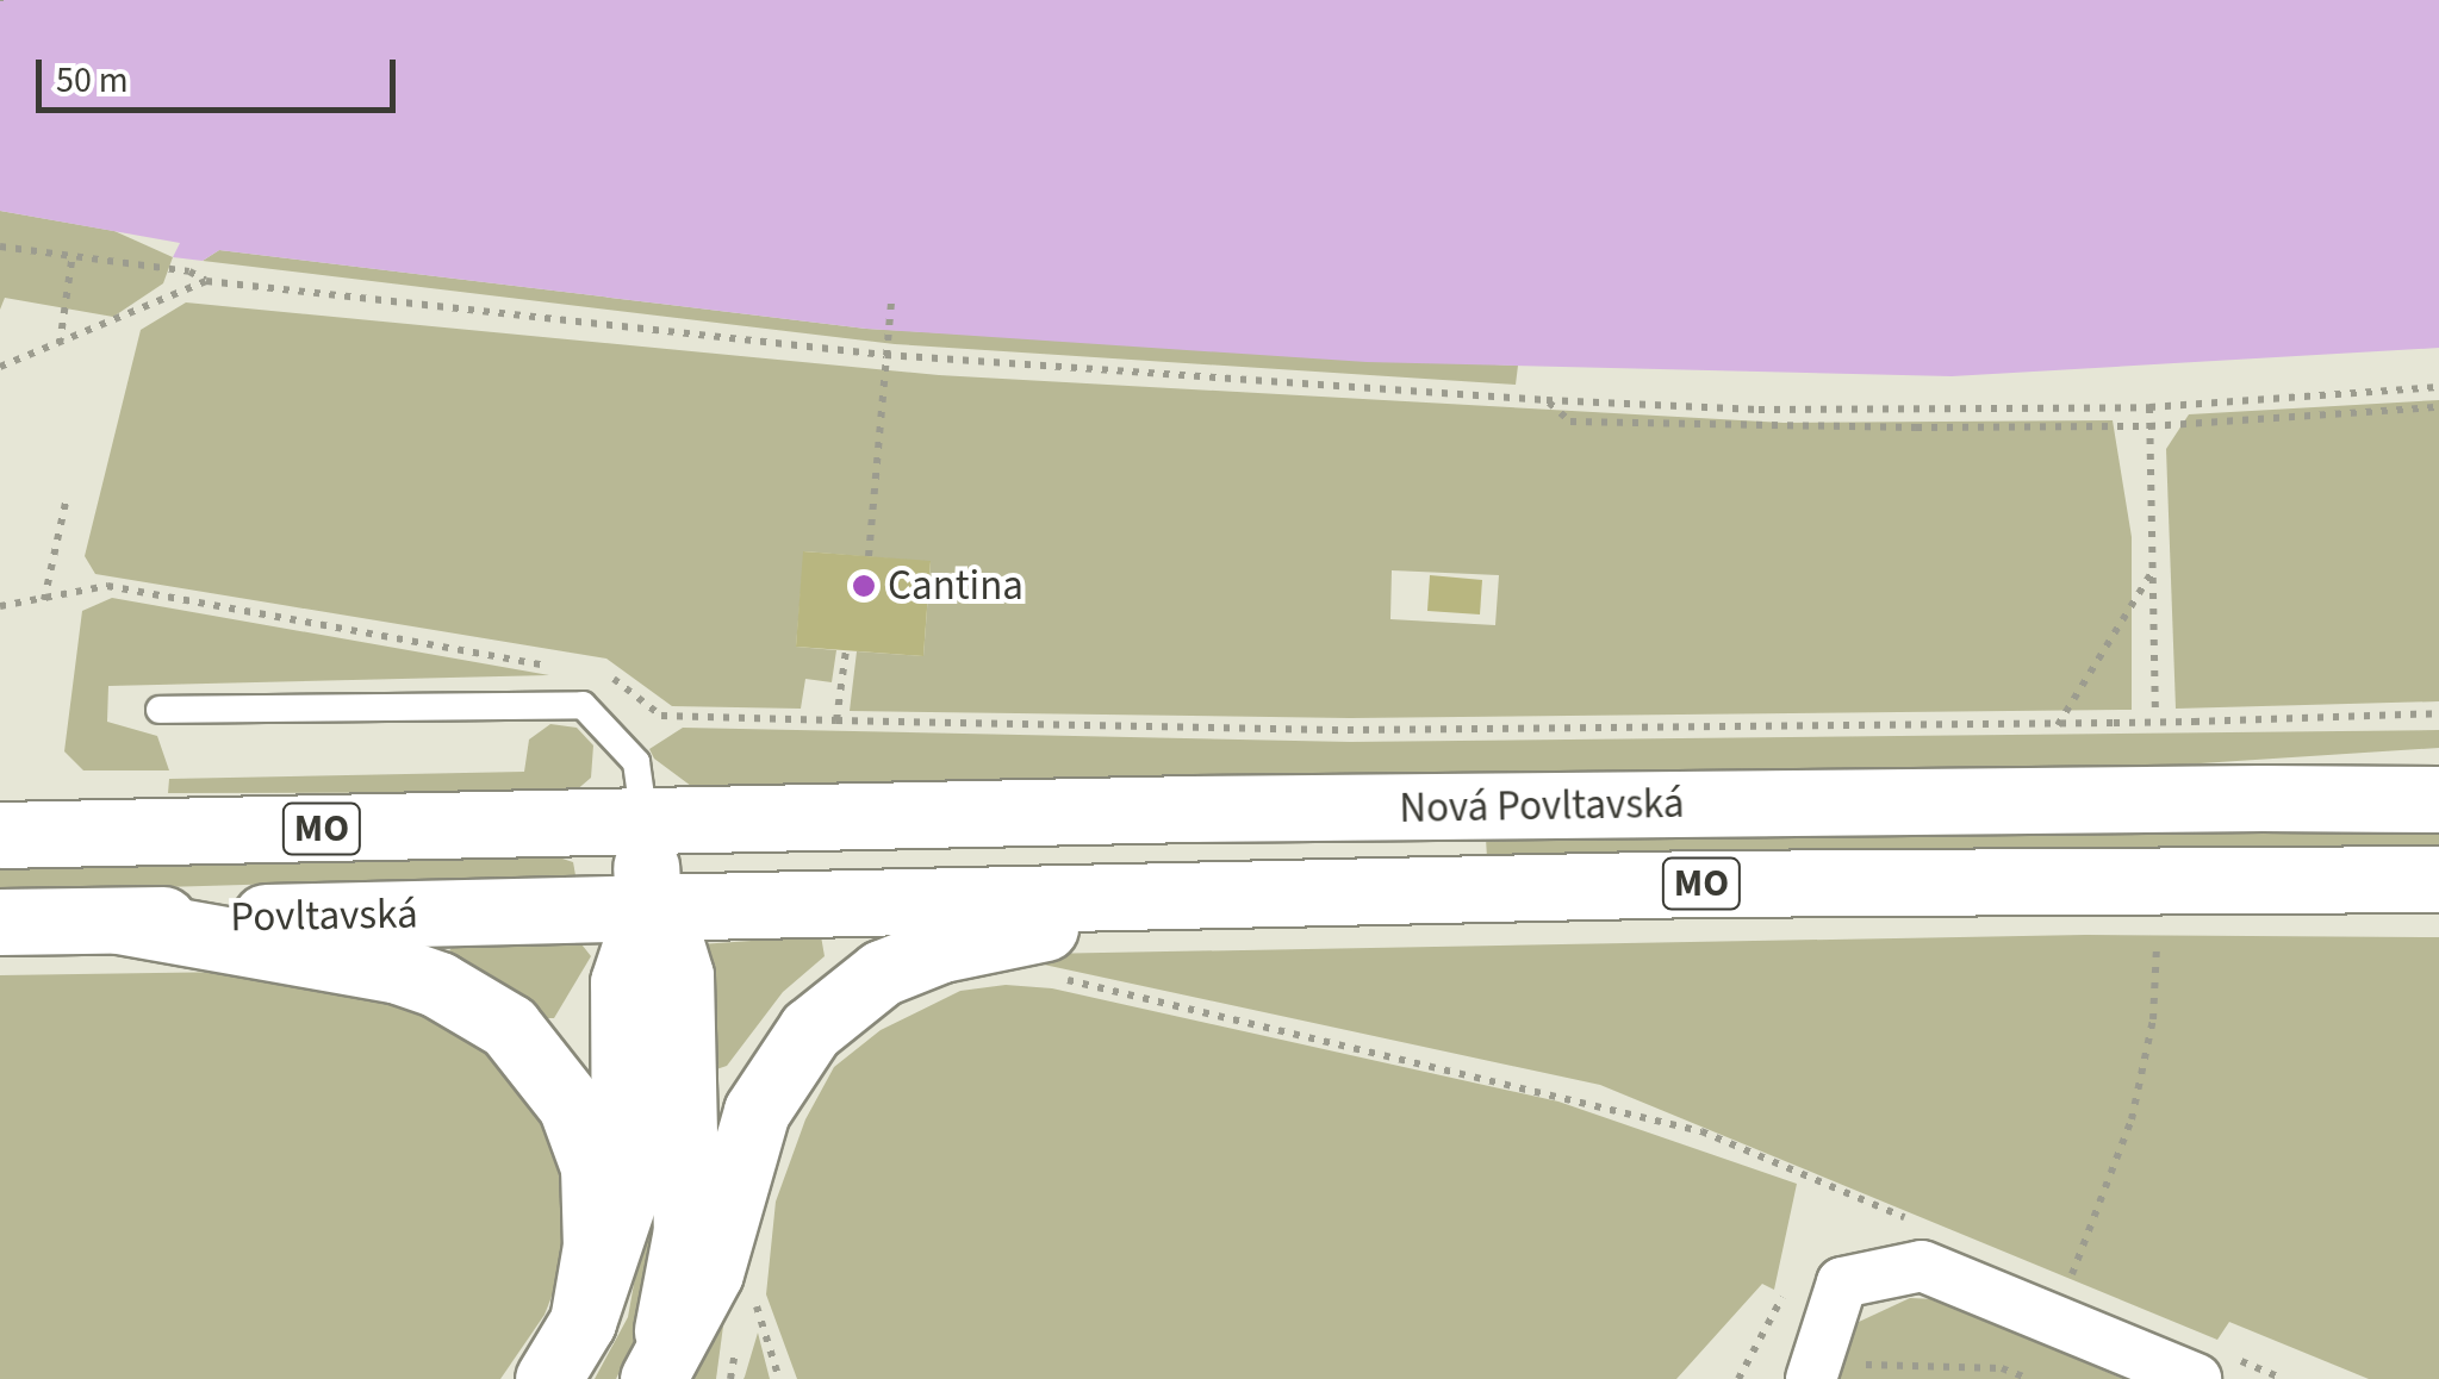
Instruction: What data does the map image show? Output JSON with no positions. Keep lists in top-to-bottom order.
{
  "streets": {
    "main road": ["Nová Povltavská", "MO", "Povltavská"]
  },
  "crossings": [
    ["Nová Povltavská", "Povltavská"]
  ],
  "places": ["Cantina"],
  "scale_bar": "50 m"
}
